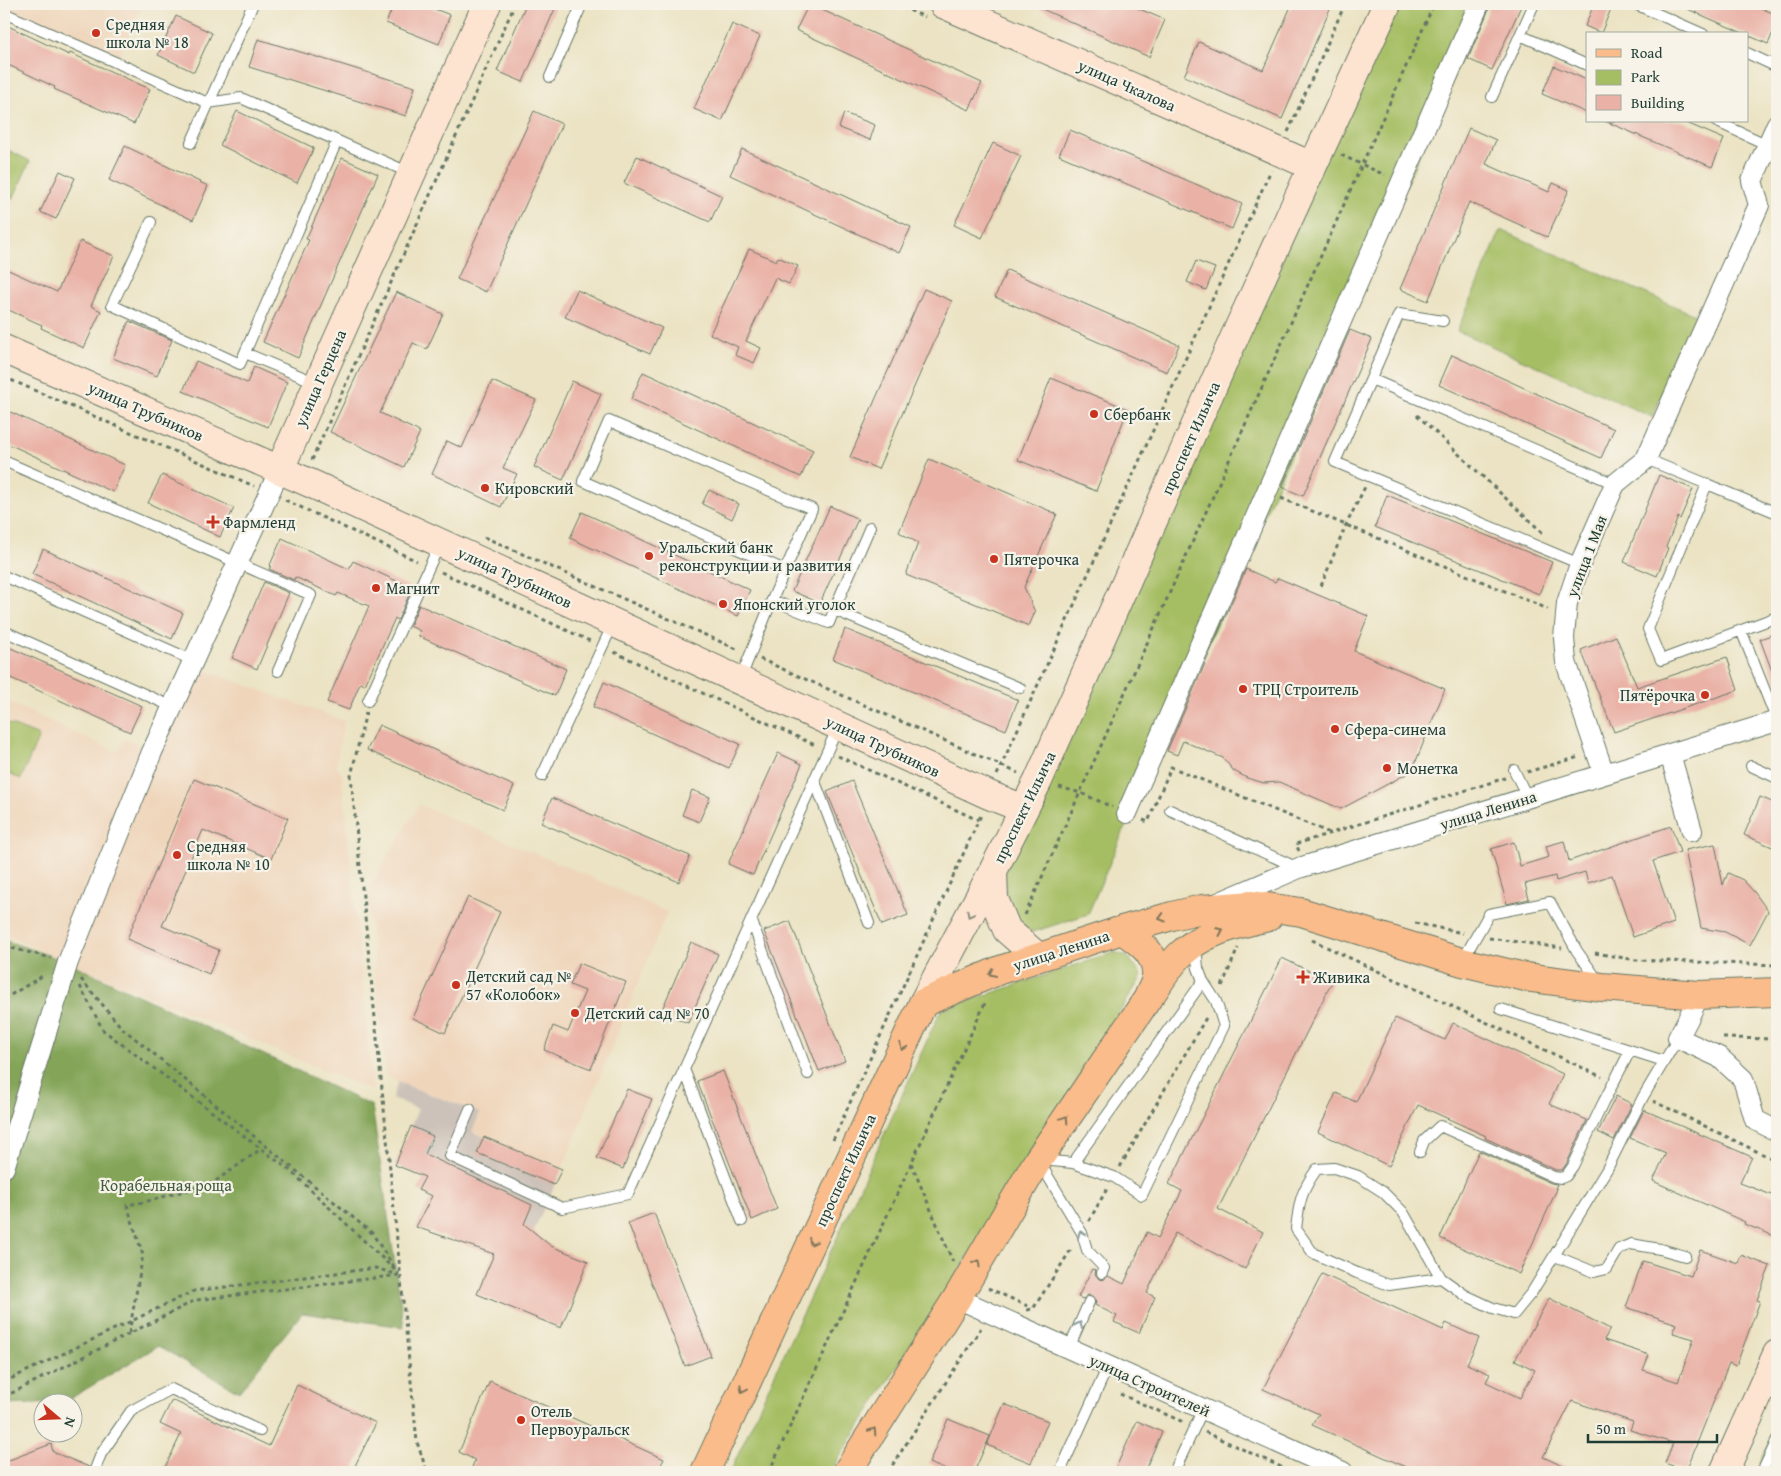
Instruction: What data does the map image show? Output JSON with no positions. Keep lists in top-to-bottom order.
{
  "streets": {
    "main road": ["проспект Ильича", "улица Ленина"],
    "street": [
      "улица Чкалова",
      "улица Герцена",
      "улица Трубников",
      "улица 1 Мая",
      "улица Строителей"
    ]
  },
  "crossings": [
    ["улица Чкалова", "проспект Ильича"],
    ["улица Герцена", "улица Трубников"],
    ["улица Трубников", "проспект Ильича"],
    ["проспект Ильича", "улица Ленина"],
    ["улица 1 Мая", "улица Ленина"]
  ],
  "one_way": ["проспект Ильича"],
  "parks": ["Корабельная роща"],
  "places": {
    "other": [
      "Средняя школа № 18",
      "Сбербанк",
      "Кировский",
      "Уральский банк реконструкции и развития",
      "Пятерочка",
      "Магнит",
      "Японский уголок",
      "ТРЦ Строитель",
      "Пятёрочка",
      "Сфера-синема",
      "Монетка",
      "Средняя школа № 10",
      "Детский сад № 57 «Колобок»",
      "Детский сад № 70",
      "Отель Первоуральск"
    ],
    "health": ["Фармленд", "Живика"]
  },
  "legend": ["Road", "Park", "Building"],
  "scale_bar": "50 m",
  "north": "right"
}
